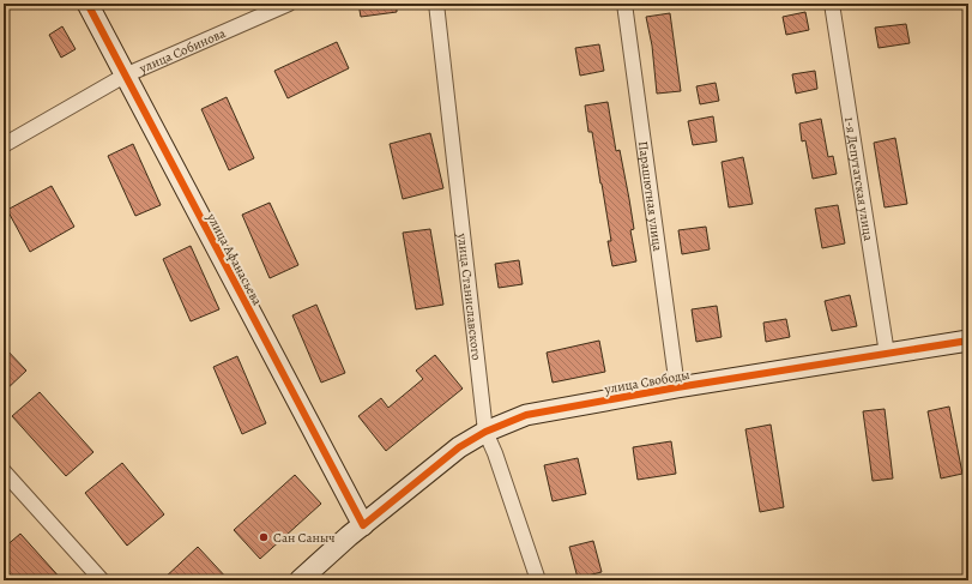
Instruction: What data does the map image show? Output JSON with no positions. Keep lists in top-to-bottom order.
{
  "streets": {
    "street": [
      "улица Собинова",
      "1-я Депутатская улица",
      "Парашютная улица",
      "улица Афанасьева",
      "улица Станиславского",
      "улица Свободы"
    ]
  },
  "crossings": [
    ["улица Собинова", "улица Афанасьева"],
    ["1-я Депутатская улица", "улица Свободы"],
    ["Парашютная улица", "улица Свободы"],
    ["улица Афанасьева", "улица Свободы"],
    ["улица Станиславского", "улица Свободы"]
  ],
  "places": ["Сан Саныч"]
}
